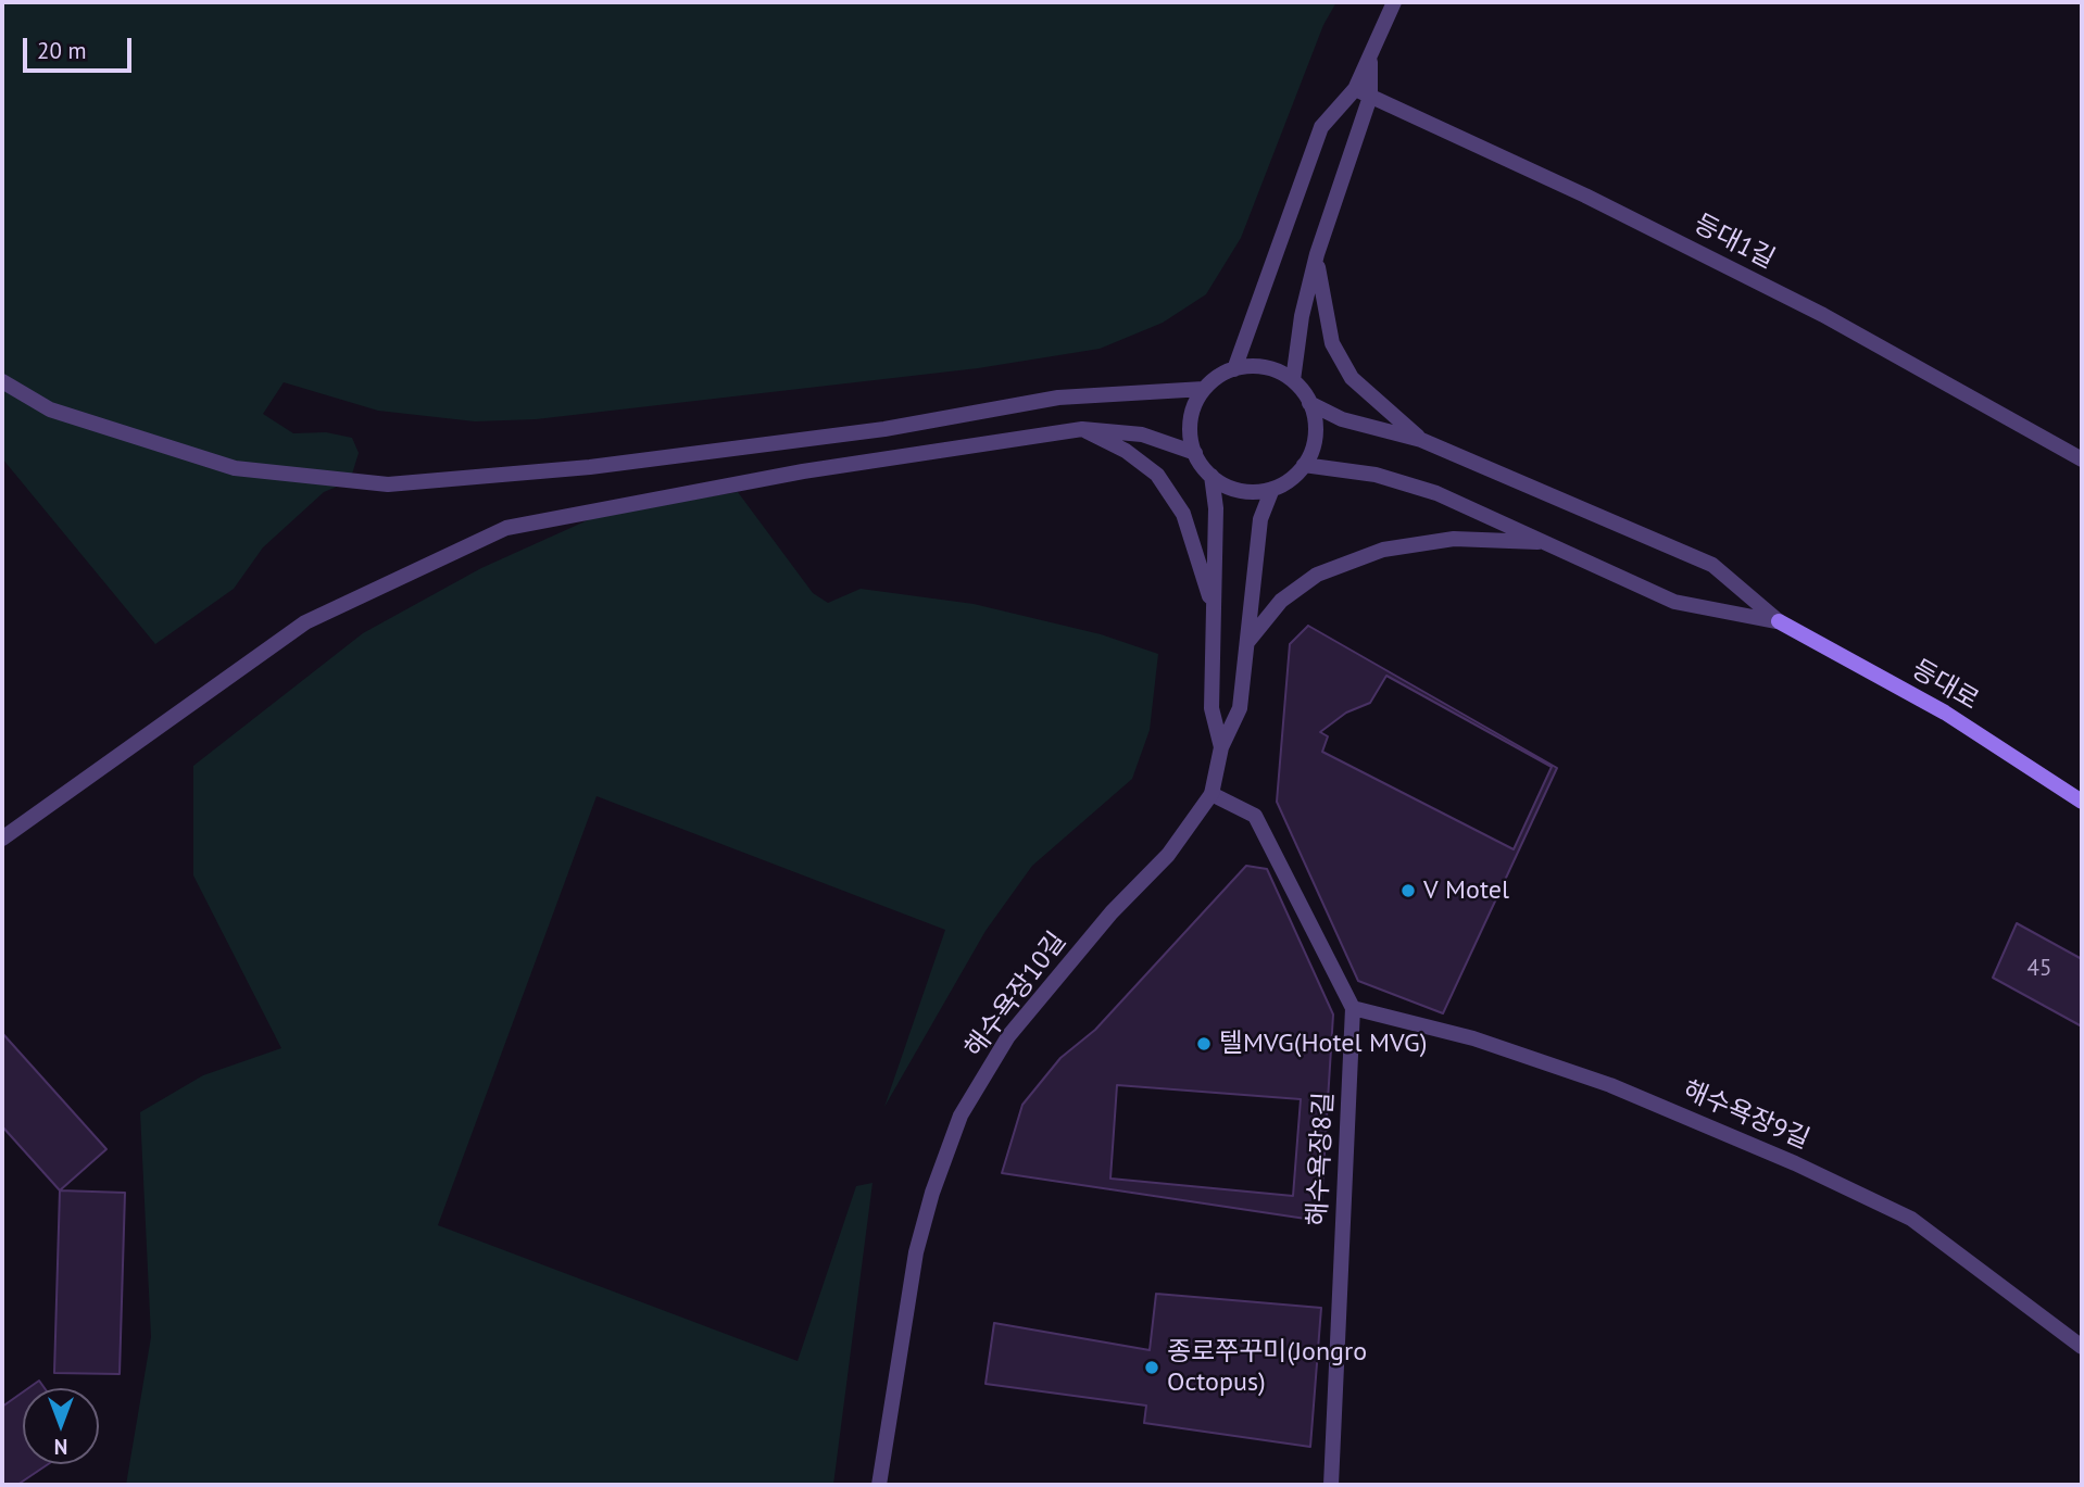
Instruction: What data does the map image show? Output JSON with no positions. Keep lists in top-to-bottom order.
{
  "streets": {
    "main road": ["등대로"],
    "street": [
      "등대1길",
      "해수욕장10길",
      "해수욕장9길",
      "해수욕장8길"
    ]
  },
  "crossings": [
    ["해수욕장10길", "해수욕장8길"],
    ["해수욕장9길", "해수욕장8길"]
  ],
  "places": ["V Motel", "텔MVG(Hotel MVG)", "종로쭈꾸미(Jongro Octopus)"],
  "house_numbers": ["45"],
  "scale_bar": "20 m",
  "north": "bottom"
}
